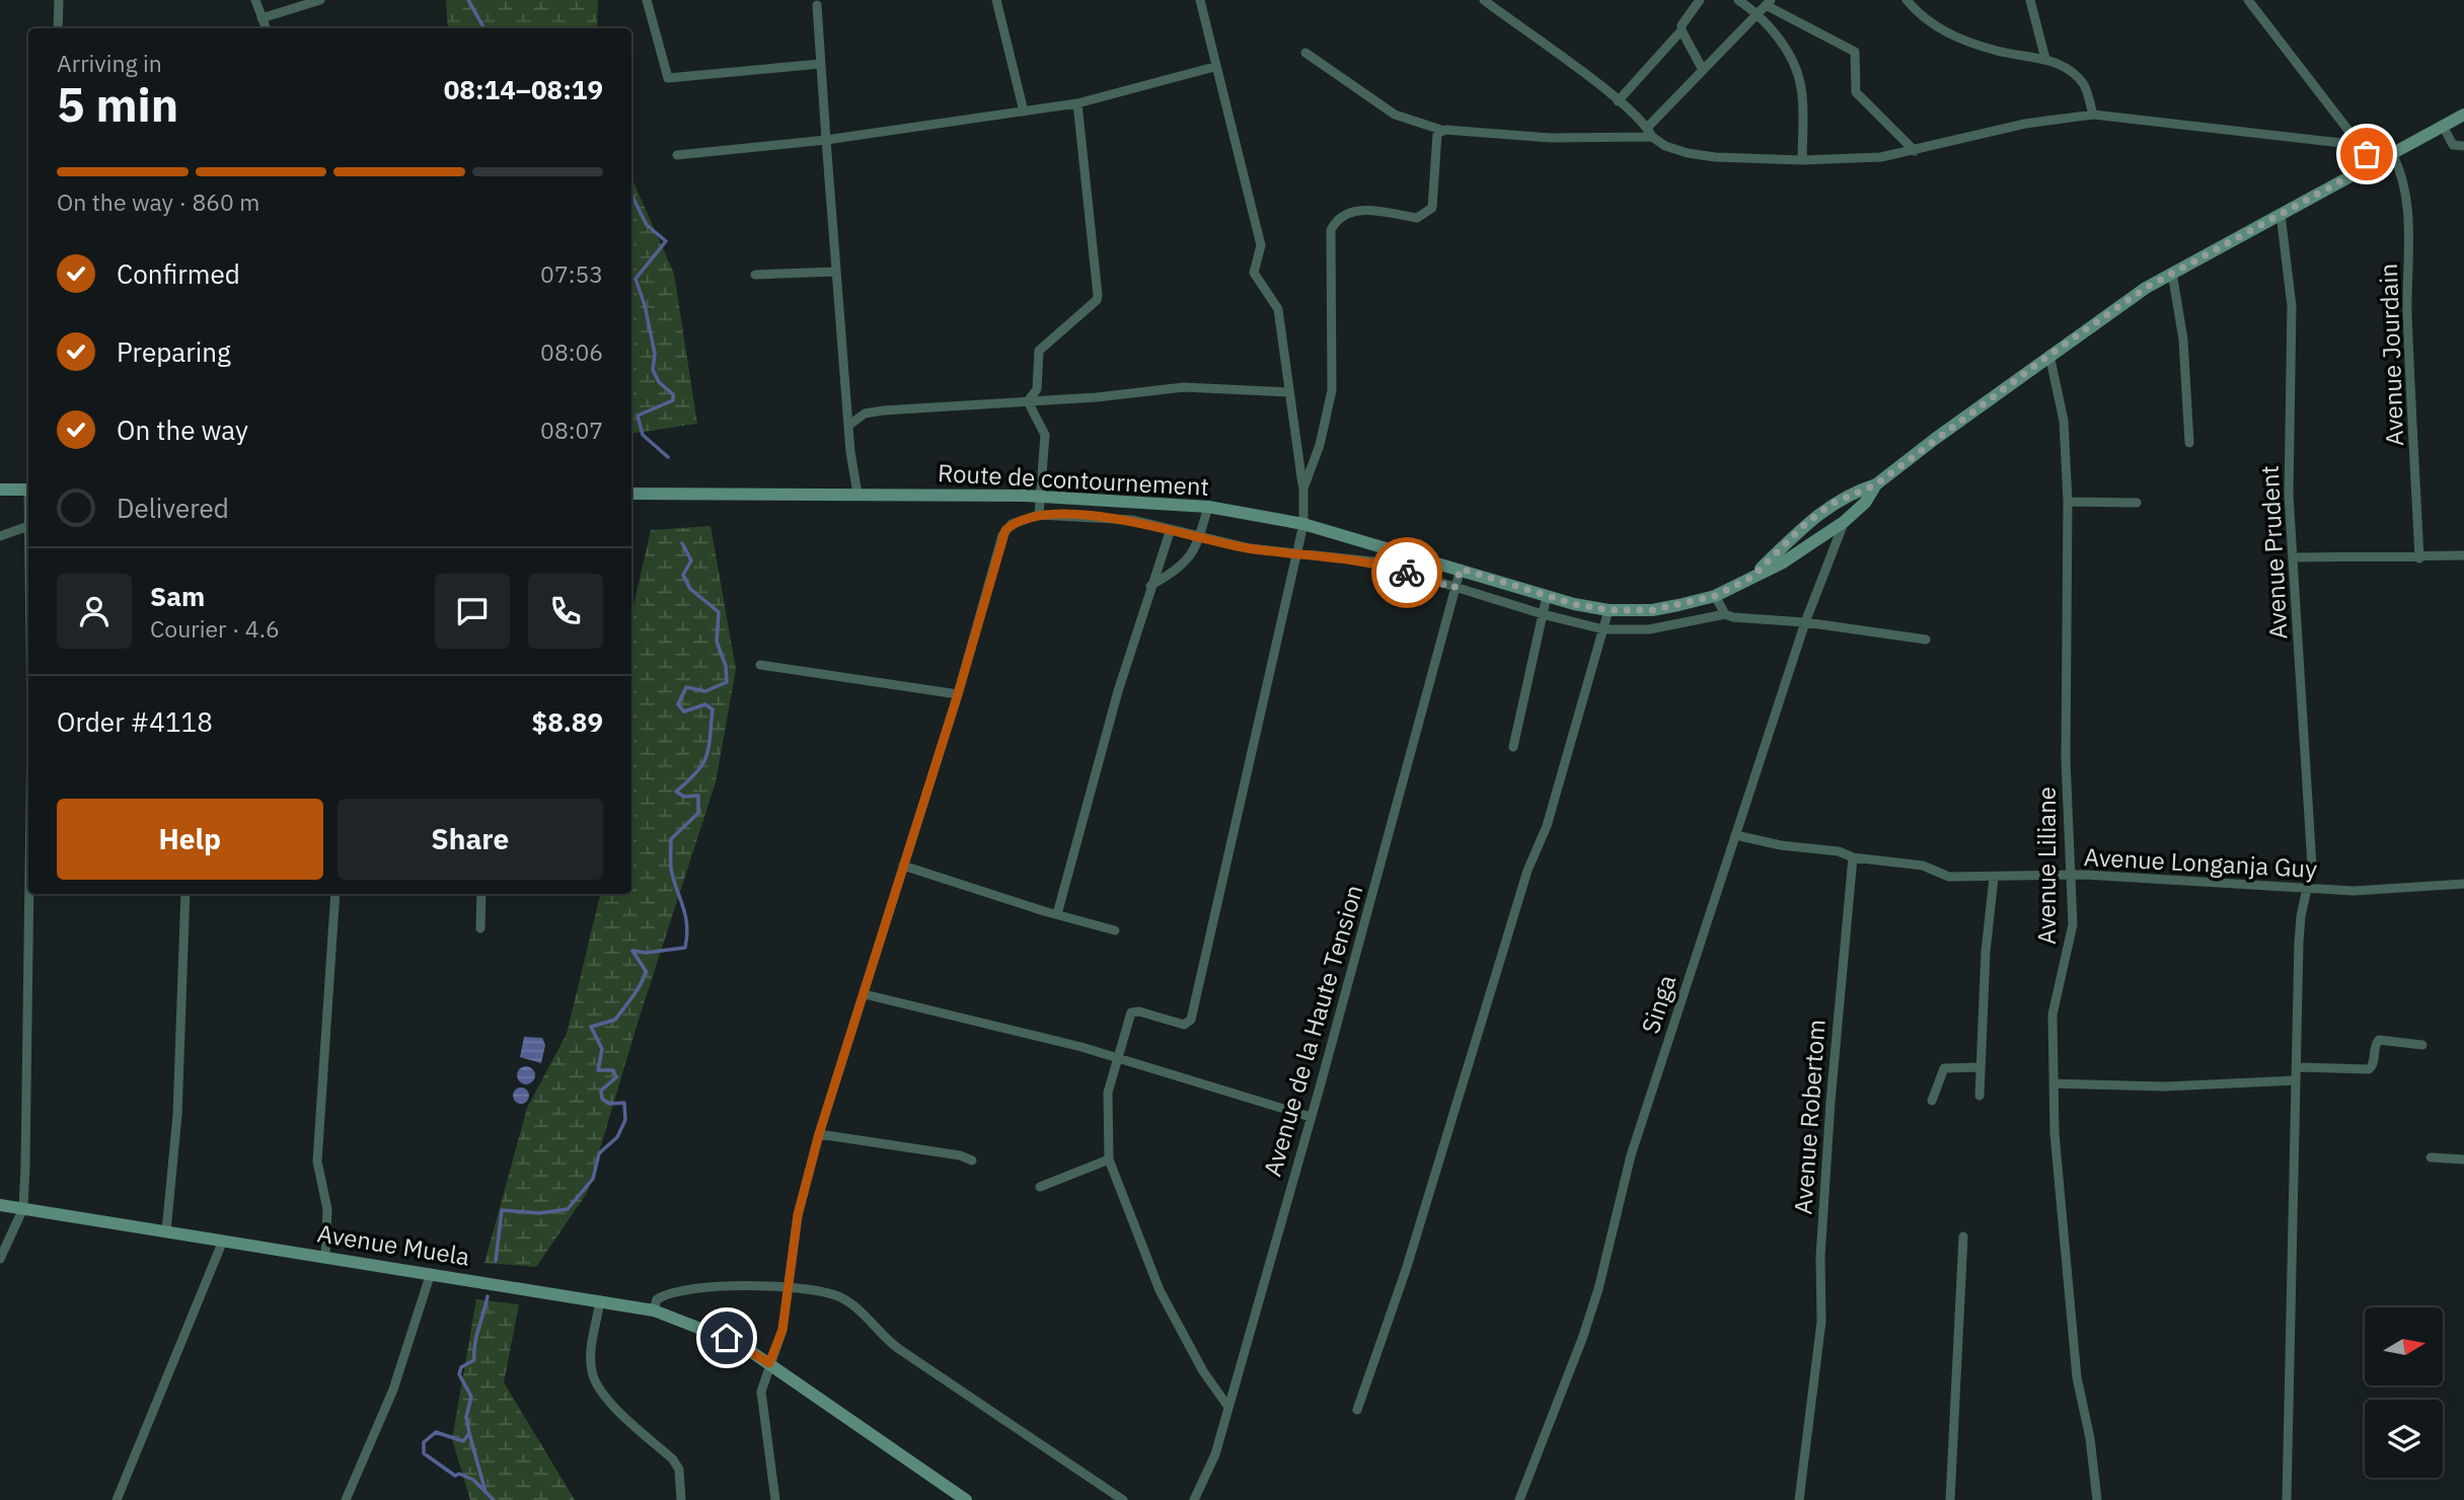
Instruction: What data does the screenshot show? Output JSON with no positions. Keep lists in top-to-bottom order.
{
  "streets": {
    "street": [
      "Avenue Jourdain",
      "Route de contournement",
      "Avenue Prudent",
      "Avenue Longanja Guy",
      "Avenue Liliane",
      "Singa",
      "Avenue de la Haute Tension",
      "Avenue Robertom",
      "Avenue Muela"
    ]
  },
  "crossings": [
    ["Avenue Jourdain", "Route de contournement"],
    ["Route de contournement", "Avenue Prudent"],
    ["Route de contournement", "Avenue Liliane"],
    ["Route de contournement", "Singa"],
    ["Route de contournement", "Avenue de la Haute Tension"],
    ["Avenue Prudent", "Avenue Longanja Guy"],
    ["Avenue Longanja Guy", "Avenue Liliane"],
    ["Avenue Longanja Guy", "Avenue Robertom"]
  ],
  "north": "right",
  "page": {
    "heading": ["5 min", "Arriving in", "08:14–08:19"],
    "panel": [
      "Sam",
      "Courier · 4.6",
      "Order #4118",
      "$8.89"
    ],
    "bar": "On the way · 860 m",
    "list": [
      ["Confirmed", "07:53"],
      ["Preparing", "08:06"],
      ["On the way", "08:07"],
      "Delivered"
    ],
    "buttons": ["Help", "Share"]
  }
}
